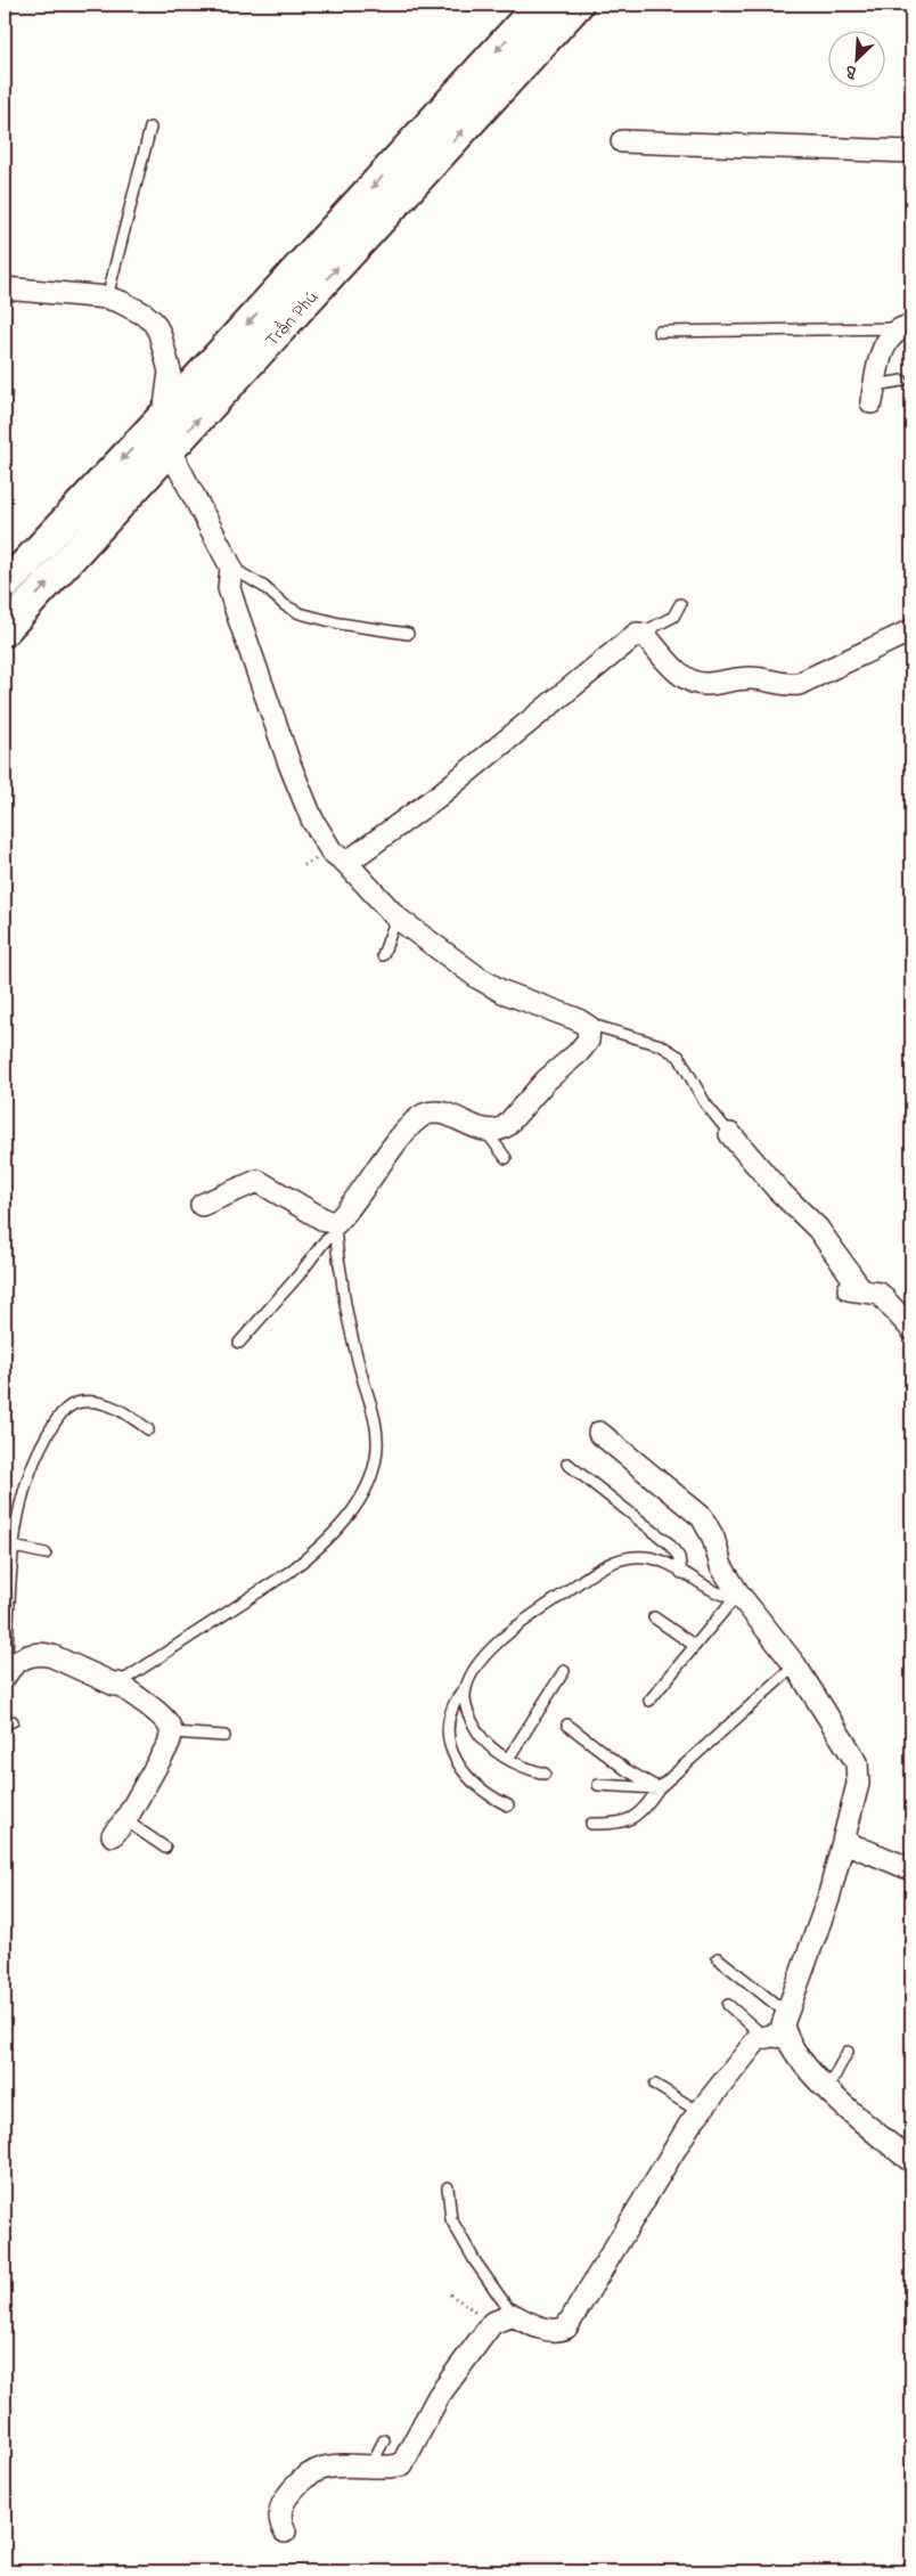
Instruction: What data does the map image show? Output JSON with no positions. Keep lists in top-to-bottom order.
{
  "streets": {
    "main road": ["Trần Phú"]
  },
  "north": "bottom left"
}
